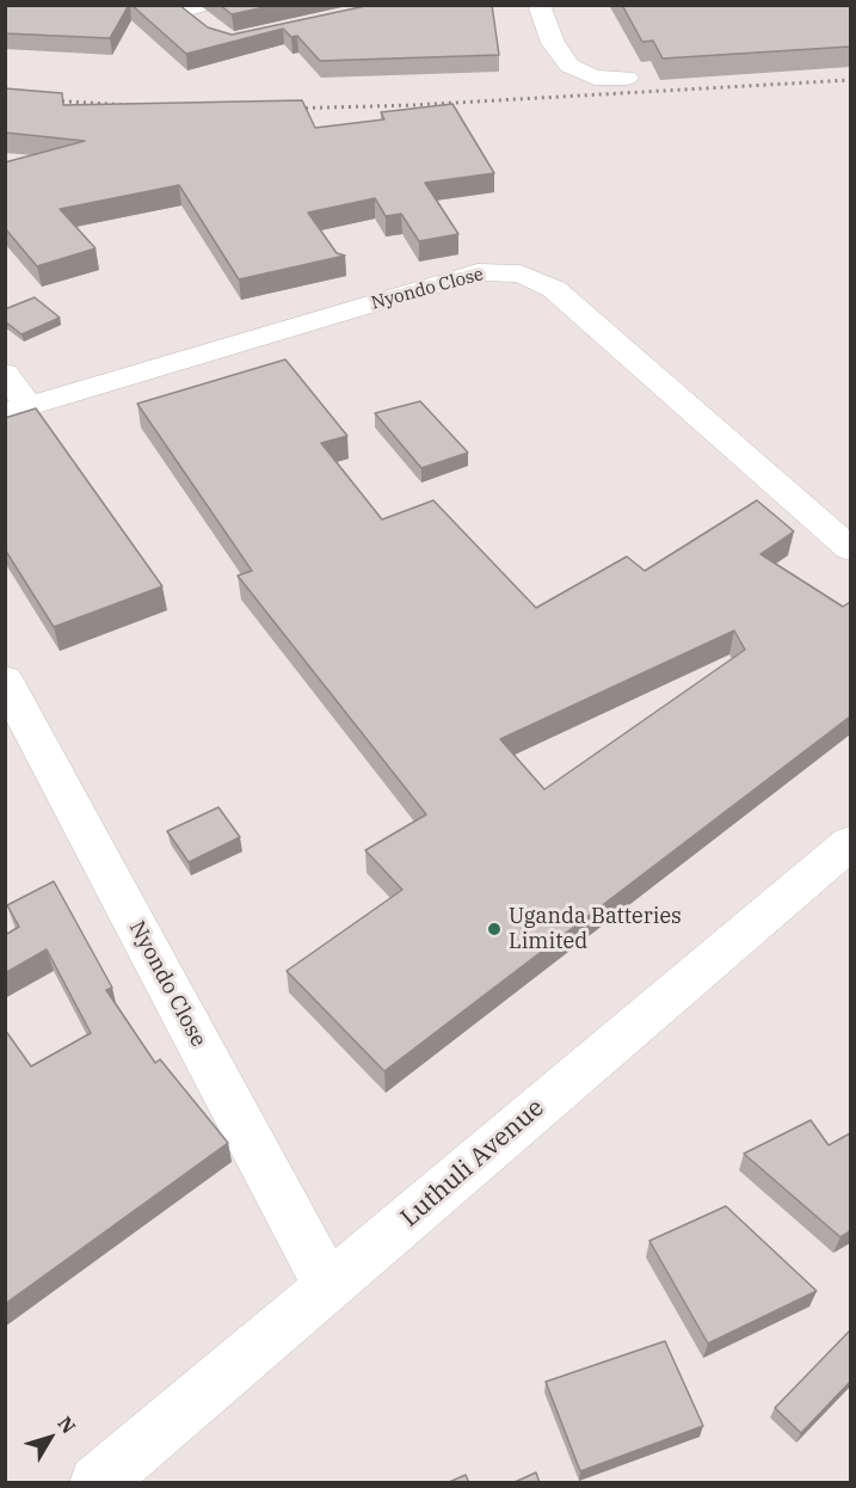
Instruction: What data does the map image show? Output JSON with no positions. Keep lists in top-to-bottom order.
{
  "streets": {
    "street": ["Nyondo Close", "Luthuli Avenue"]
  },
  "crossings": [
    ["Nyondo Close", "Luthuli Avenue"]
  ],
  "places": ["Uganda Batteries Limited"],
  "north": "top right"
}
